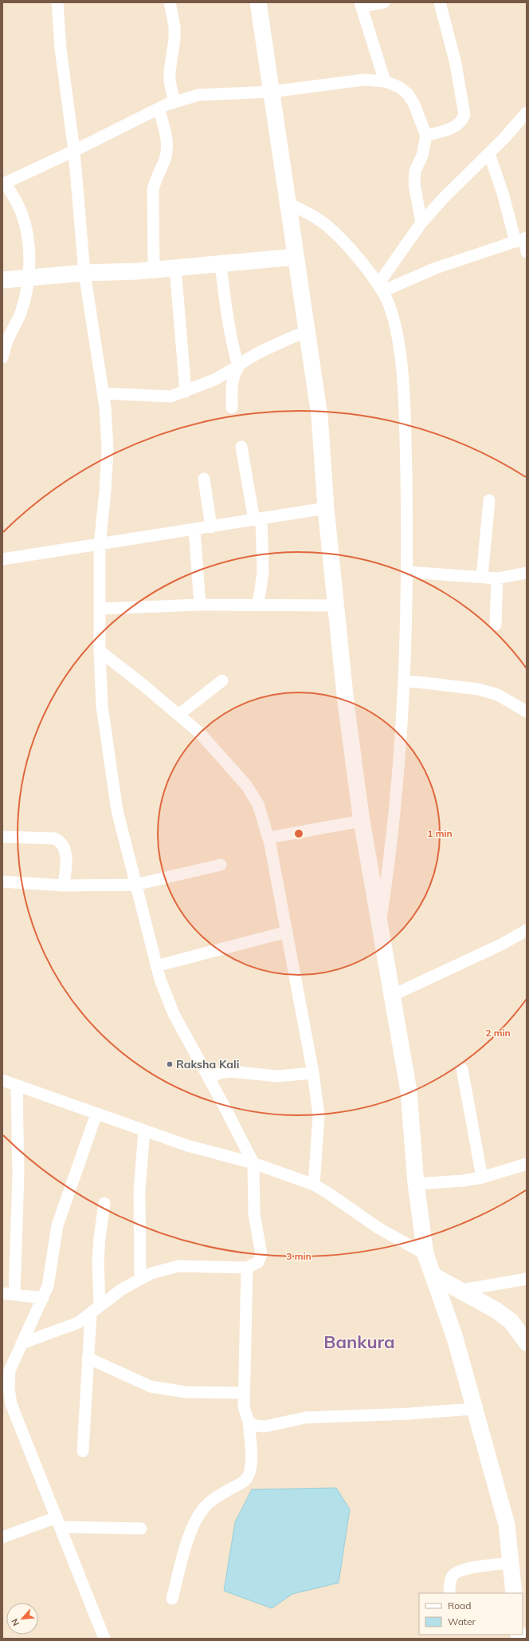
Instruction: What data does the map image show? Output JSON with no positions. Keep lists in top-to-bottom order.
{
  "districts": ["Bankura"],
  "places": ["Raksha Kali"],
  "legend": ["Road", "Water"],
  "north": "bottom left",
  "rings": ["1 min", "2 min", "3 min"]
}
